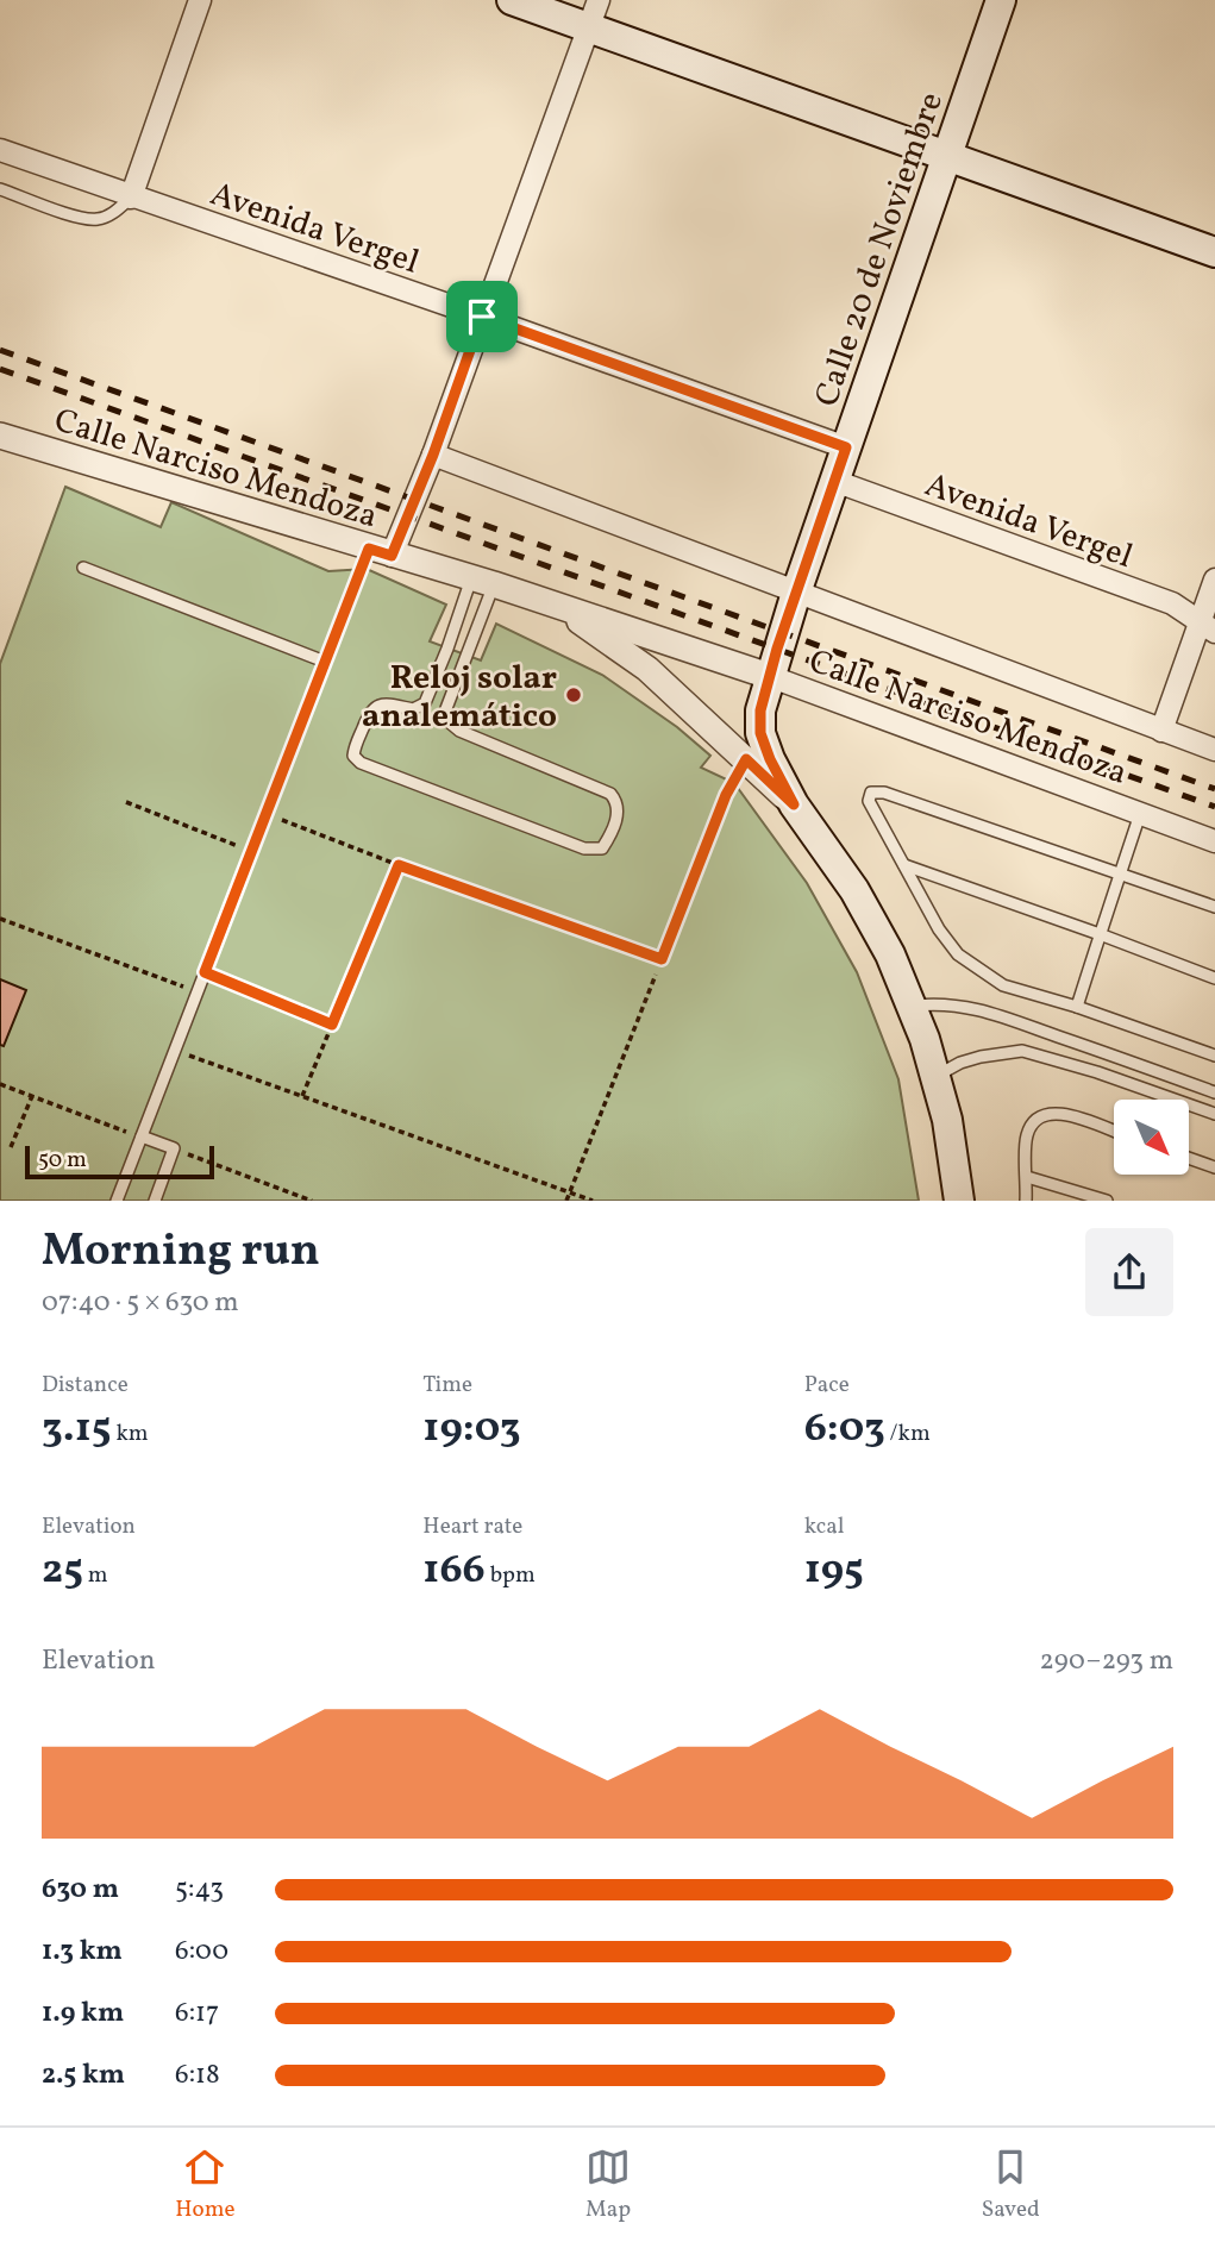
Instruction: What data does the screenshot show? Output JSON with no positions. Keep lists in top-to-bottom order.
{
  "streets": {
    "main road": ["Calle 20 de Noviembre"],
    "street": ["Avenida Vergel", "Calle Narciso Mendoza"]
  },
  "crossings": [
    ["Avenida Vergel", "Calle 20 de Noviembre"],
    ["Calle 20 de Noviembre", "Calle Narciso Mendoza"]
  ],
  "places": ["Reloj solar analemático"],
  "scale_bar": "50 m",
  "north": "bottom right",
  "page": {
    "scale": "50 m",
    "heading": ["Morning run", "07:40 · 5 × 630 m"],
    "stats": [
      ["Distance", "3.15 km"],
      ["Time", "19:03"],
      ["Pace", "6:03 /km"],
      ["Elevation", "25 m"],
      ["Heart rate", "166 bpm"],
      ["kcal", "195"]
    ],
    "chart": ["Elevation", "290–293 m"],
    "list": [
      {
        "name": "630 m",
        "note": "5:43"
      },
      {
        "name": "1.3 km",
        "note": "6:00"
      },
      {
        "name": "1.9 km",
        "note": "6:17"
      },
      {
        "name": "2.5 km",
        "note": "6:18"
      }
    ],
    "tabs": ["Home", "Map", "Saved"]
  }
}
